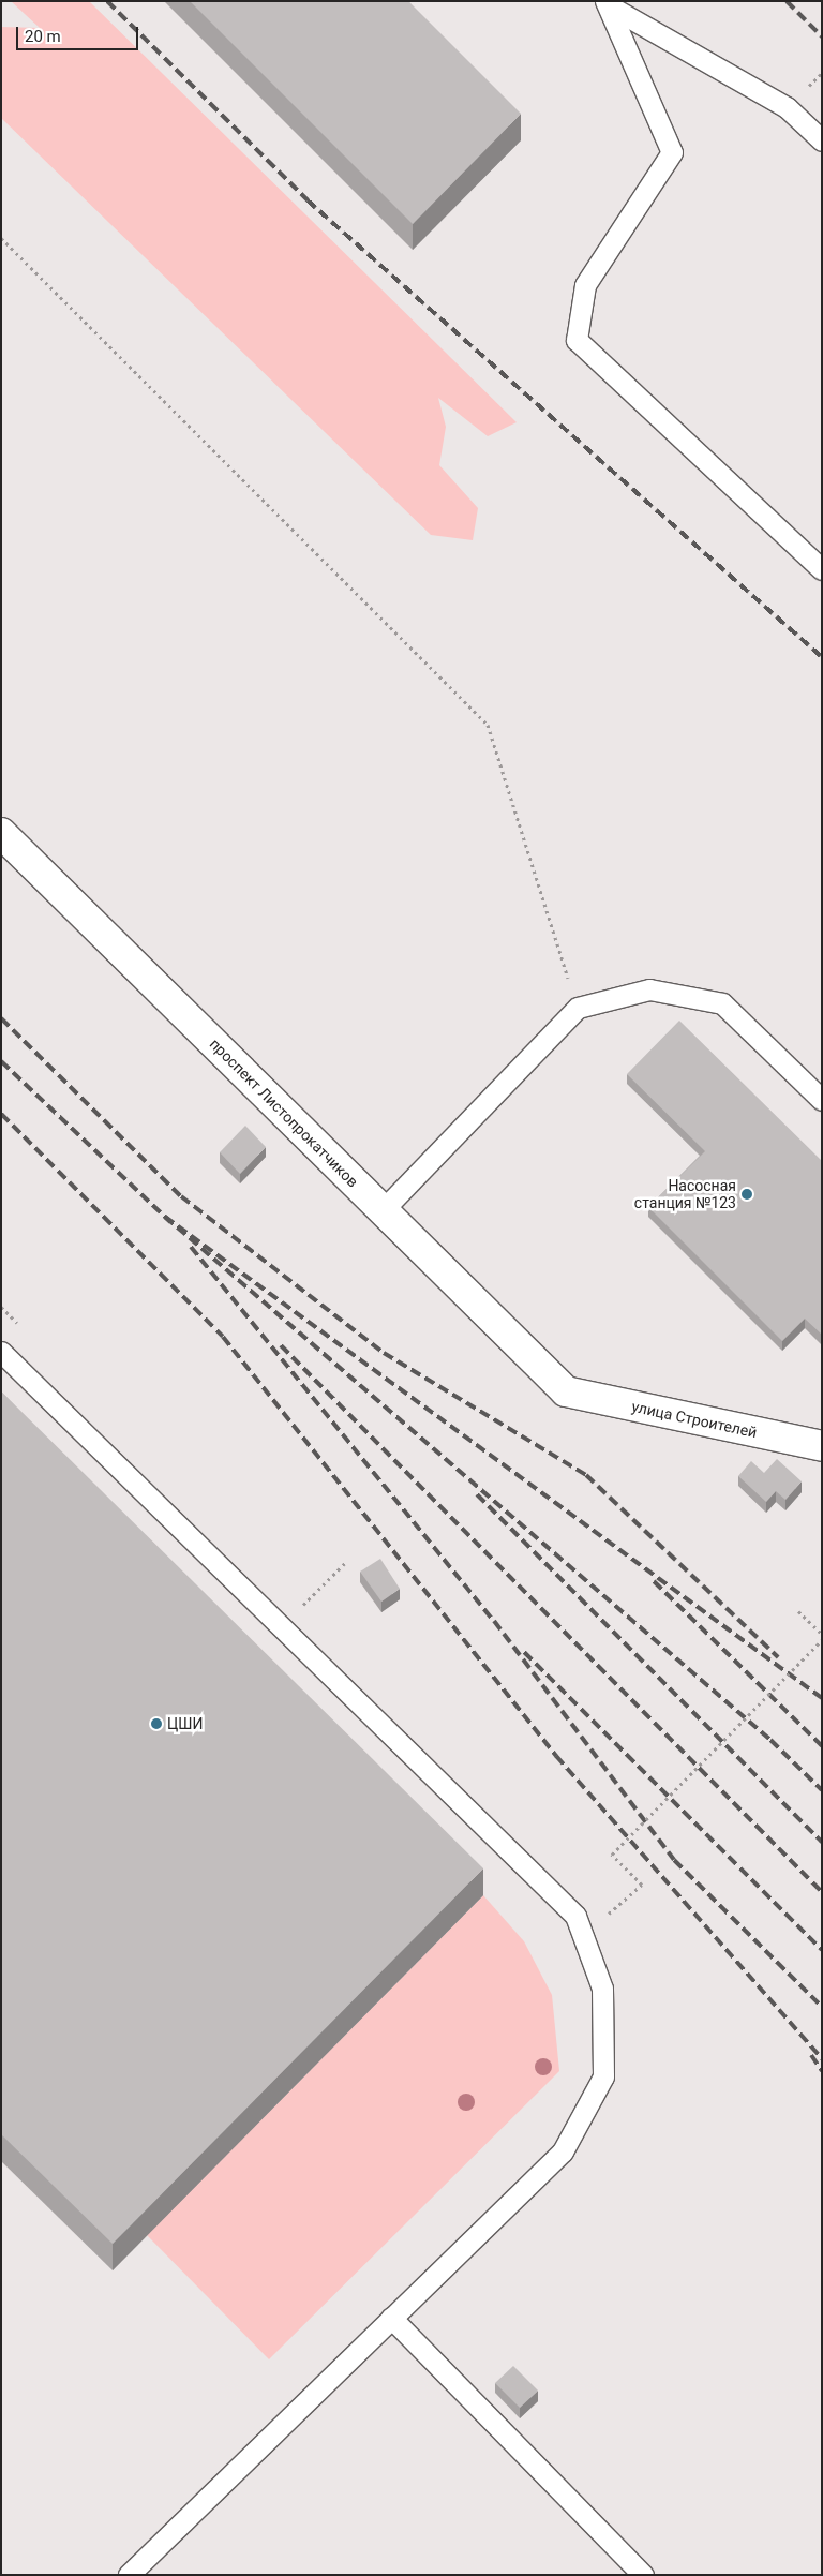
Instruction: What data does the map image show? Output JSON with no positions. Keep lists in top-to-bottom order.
{
  "streets": {
    "street": ["проспект Листопрокатчиков", "улица Строителей"]
  },
  "crossings": [
    ["проспект Листопрокатчиков", "улица Строителей"]
  ],
  "places": ["Насосная станция №123", "ЦШИ"],
  "scale_bar": "20 m"
}
